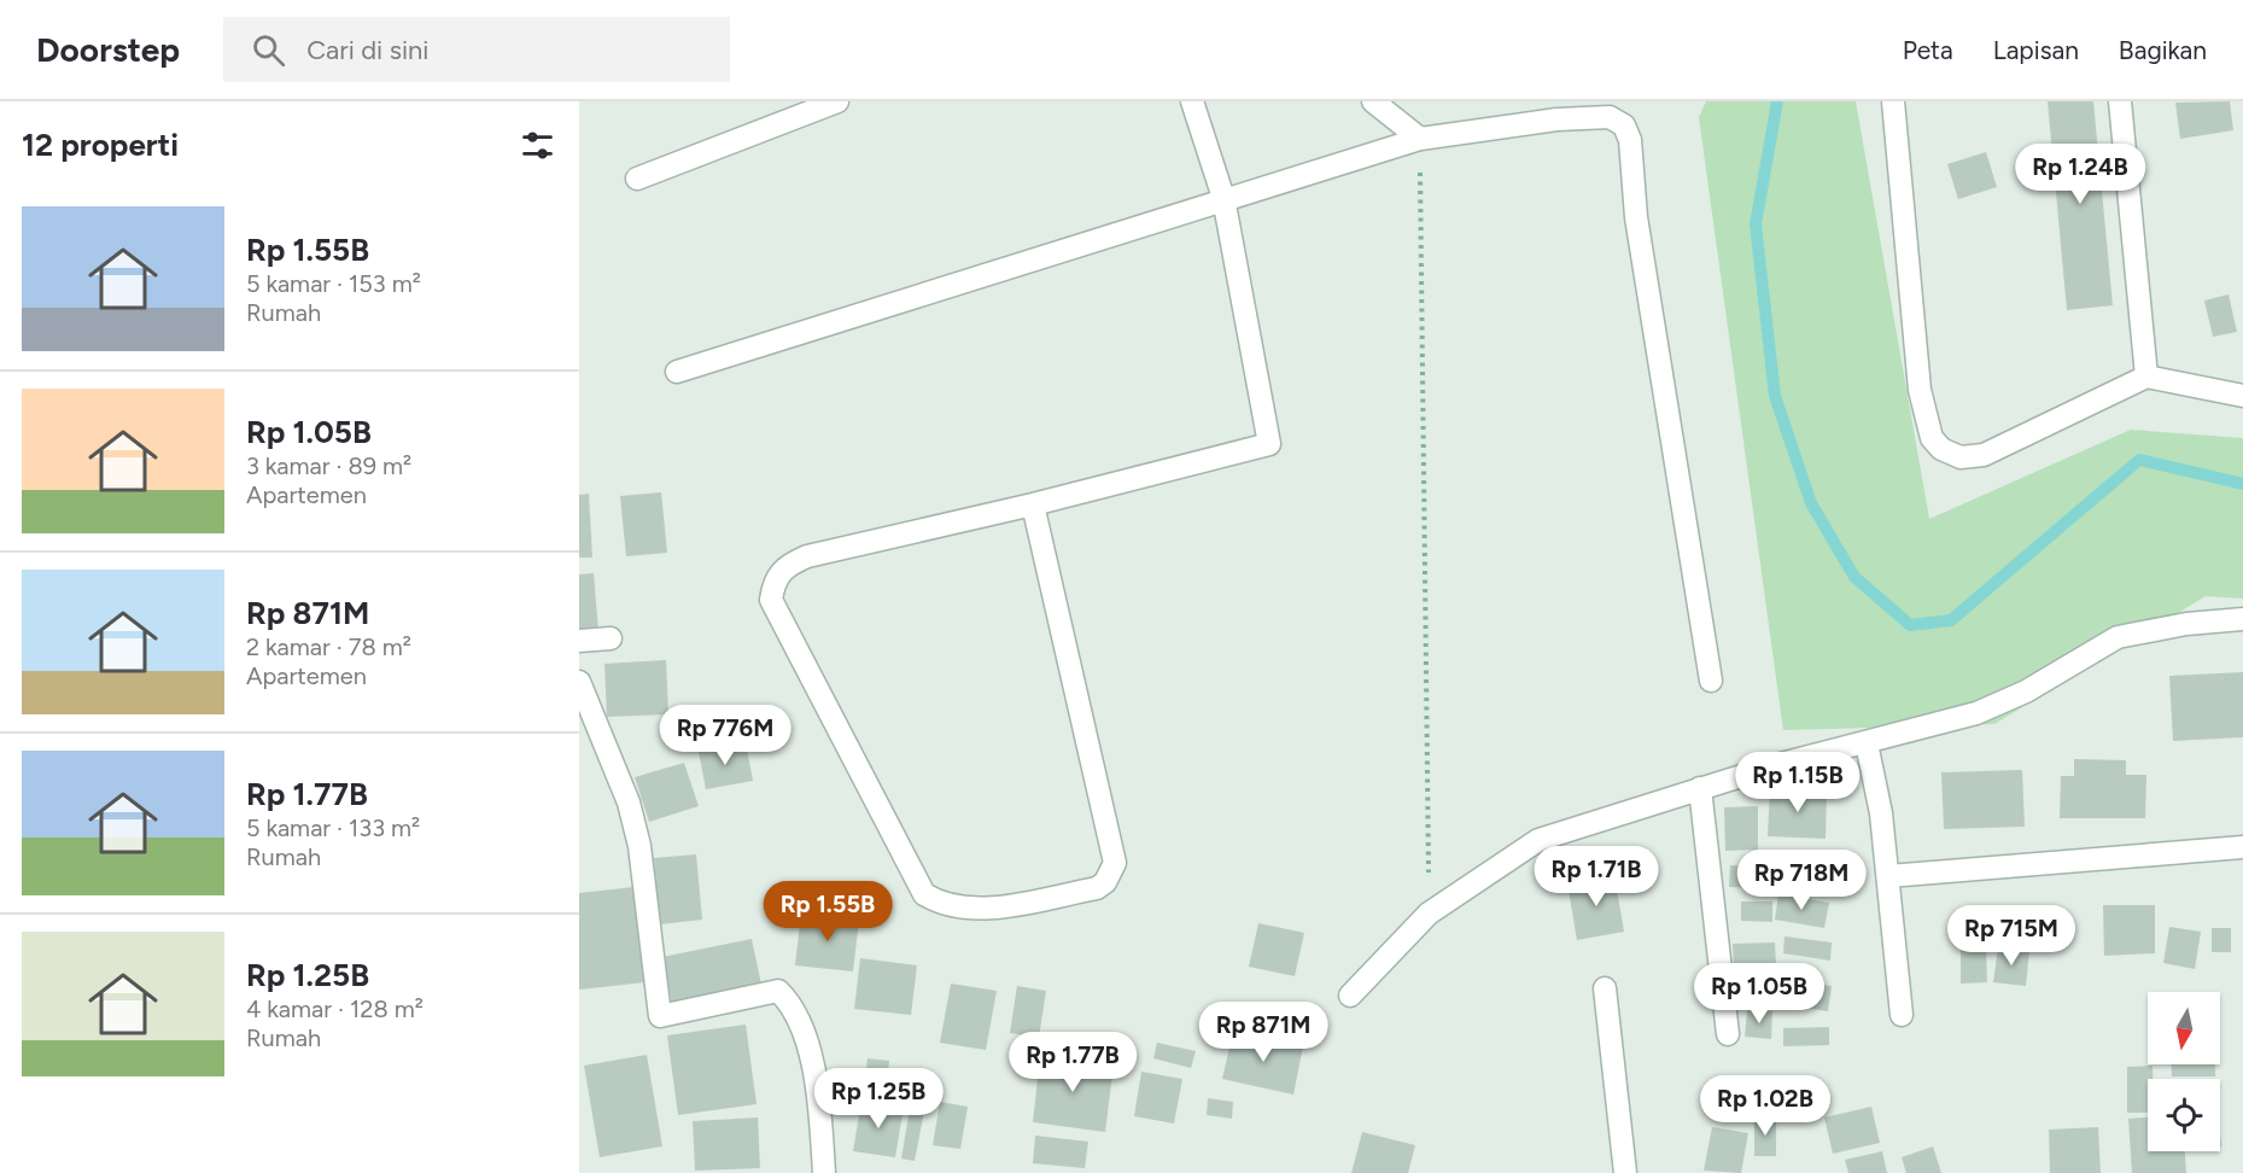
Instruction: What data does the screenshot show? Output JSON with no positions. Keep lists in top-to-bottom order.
{
  "north": "bottom",
  "page": {
    "header": "Doorstep",
    "search": "Cari di sini",
    "nav": ["Peta", "Lapisan", "Bagikan"],
    "heading": "12 properti",
    "price": [
      "Rp 1.24B",
      "Rp 776M",
      "Rp 1.15B",
      "Rp 1.71B",
      "Rp 718M",
      "Rp 1.55B",
      "Rp 715M",
      "Rp 1.05B",
      "Rp 871M",
      "Rp 1.77B",
      "Rp 1.25B",
      "Rp 1.02B"
    ],
    "list": [
      {
        "name": "Rp 1.55B",
        "note": "5 kamar · 153 m² · Rumah"
      },
      {
        "name": "Rp 1.05B",
        "note": "3 kamar · 89 m² · Apartemen"
      },
      {
        "name": "Rp 871M",
        "note": "2 kamar · 78 m² · Apartemen"
      },
      {
        "name": "Rp 1.77B",
        "note": "5 kamar · 133 m² · Rumah"
      },
      {
        "name": "Rp 1.25B",
        "note": "4 kamar · 128 m² · Rumah"
      }
    ]
  }
}
